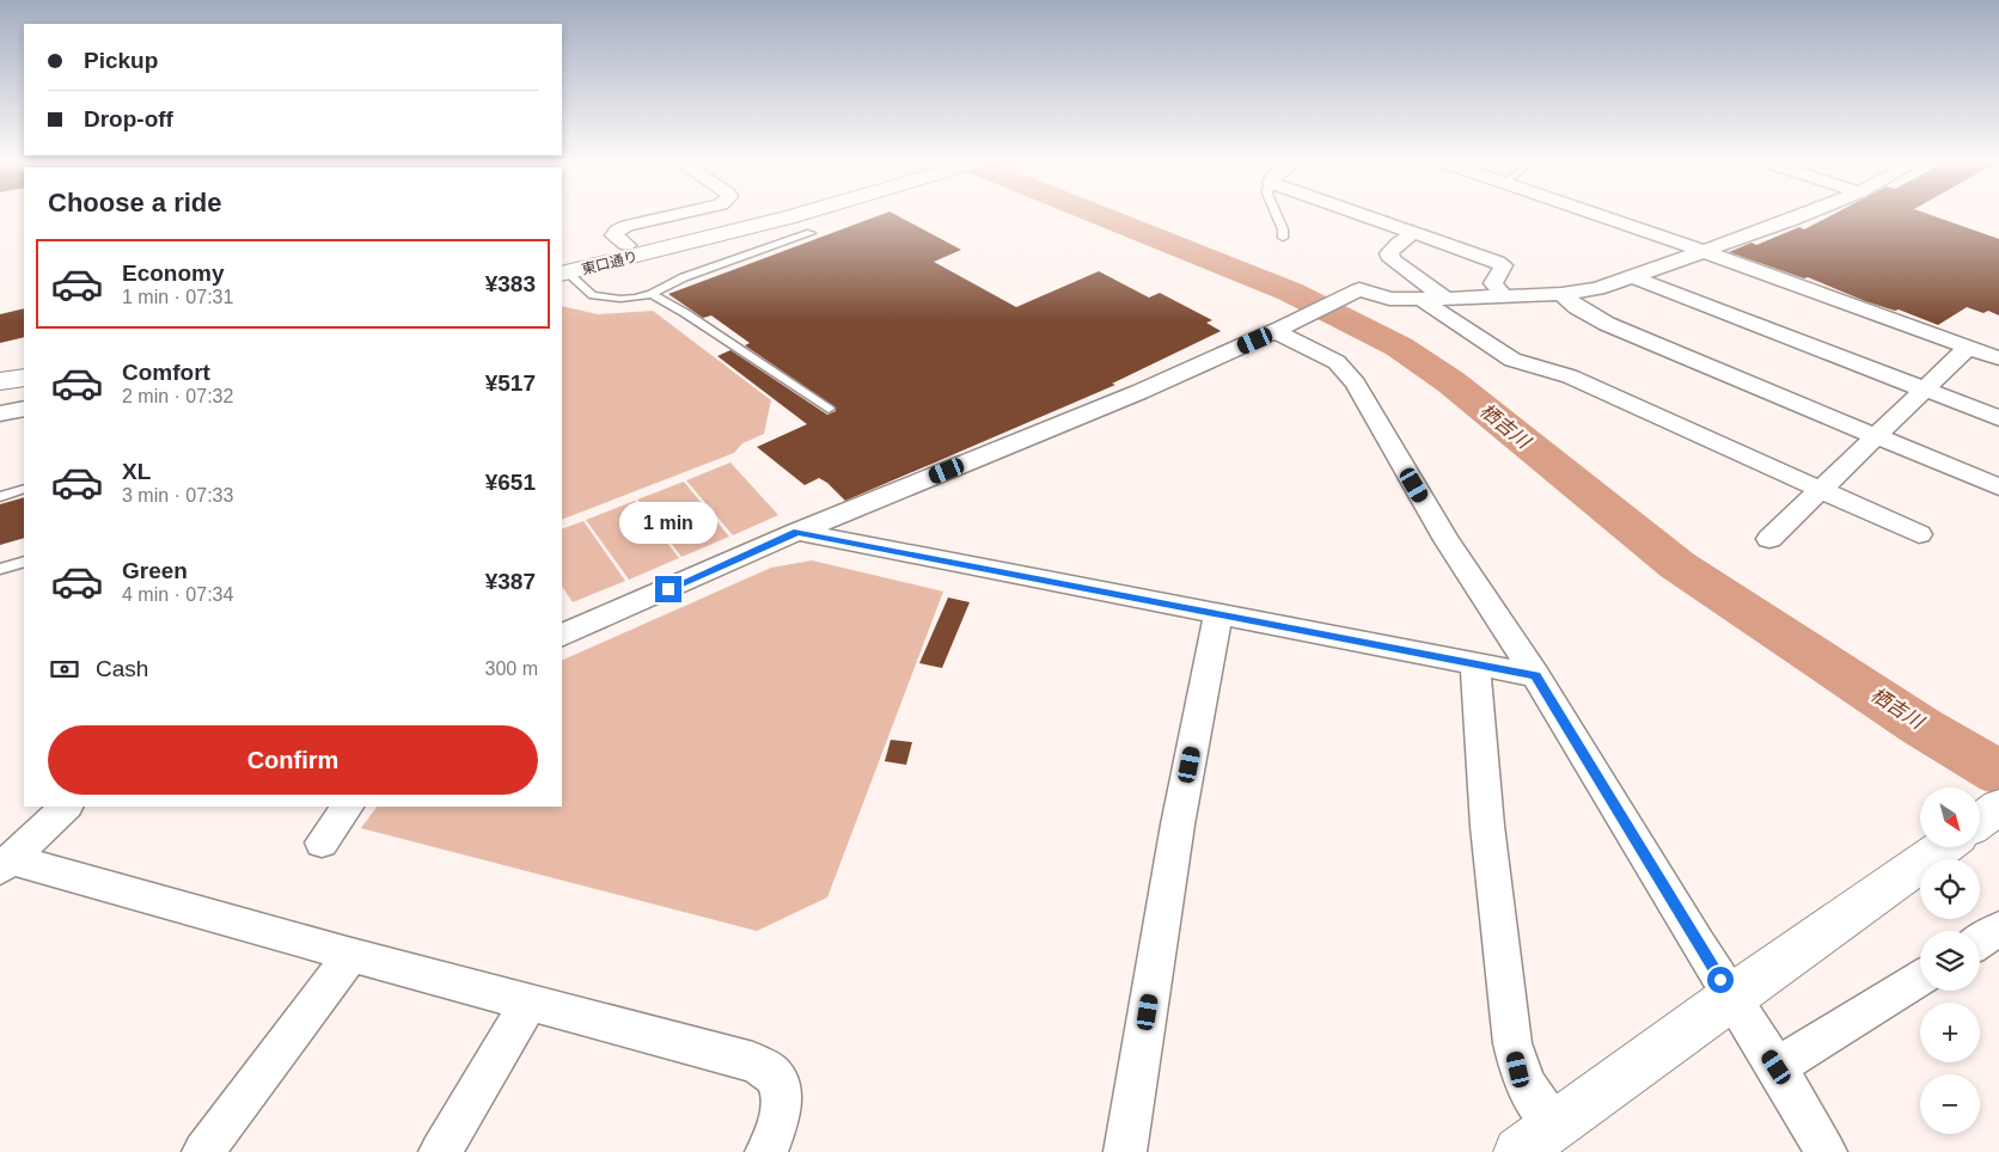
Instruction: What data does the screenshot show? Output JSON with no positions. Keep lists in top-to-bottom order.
{
  "streets": {
    "street": ["東口通り"]
  },
  "water": ["栖吉川"],
  "north": "bottom right",
  "page": {
    "banner": ["Pickup", "Drop-off"],
    "heading": "Choose a ride",
    "list": [
      {
        "name": "Economy",
        "note": "1 min · 07:31",
        "value": "¥383"
      },
      {
        "name": "Comfort",
        "note": "2 min · 07:32",
        "value": "¥517"
      },
      {
        "name": "XL",
        "note": "3 min · 07:33",
        "value": "¥651"
      },
      {
        "name": "Green",
        "note": "4 min · 07:34",
        "value": "¥387"
      }
    ],
    "bubble": "1 min",
    "pay": ["Cash", "300 m"],
    "buttons": "Confirm",
    "map_buttons": ["+", "−"]
  }
}
